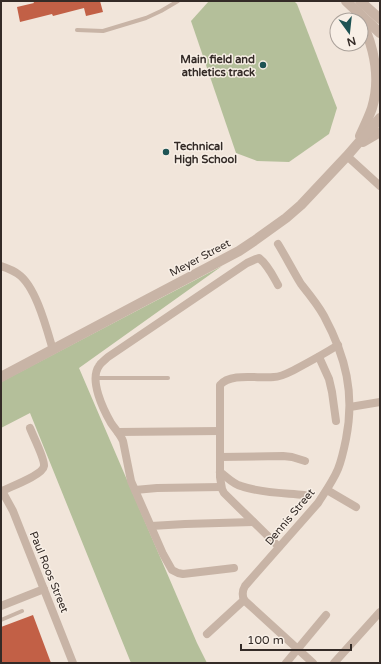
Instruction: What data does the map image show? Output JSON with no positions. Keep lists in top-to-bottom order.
{
  "streets": {
    "street": ["Meyer Street", "Dennis Street", "Paul Roos Street"]
  },
  "places": ["Main field and athletics track", "Technical High School"],
  "scale_bar": "100 m",
  "north": "bottom"
}
